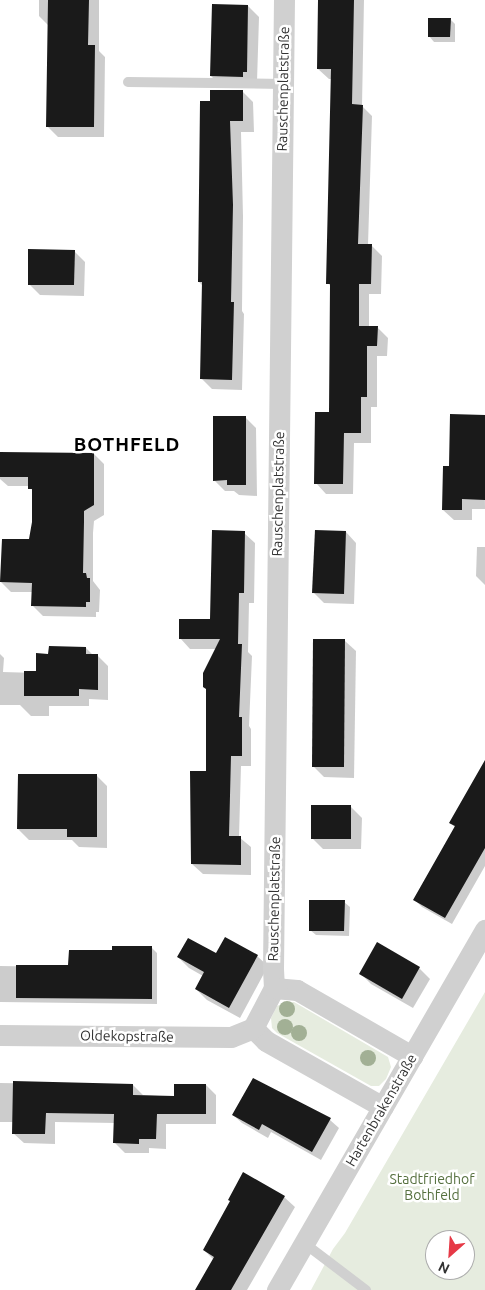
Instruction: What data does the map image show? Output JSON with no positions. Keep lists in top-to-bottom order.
{
  "streets": {
    "street": ["Rauschenplatstraße", "Oldekopstraße", "Hartenbrakenstraße"]
  },
  "districts": ["BOTHFELD"],
  "parks": ["Stadtfriedhof Bothfeld"],
  "north": "bottom left"
}
